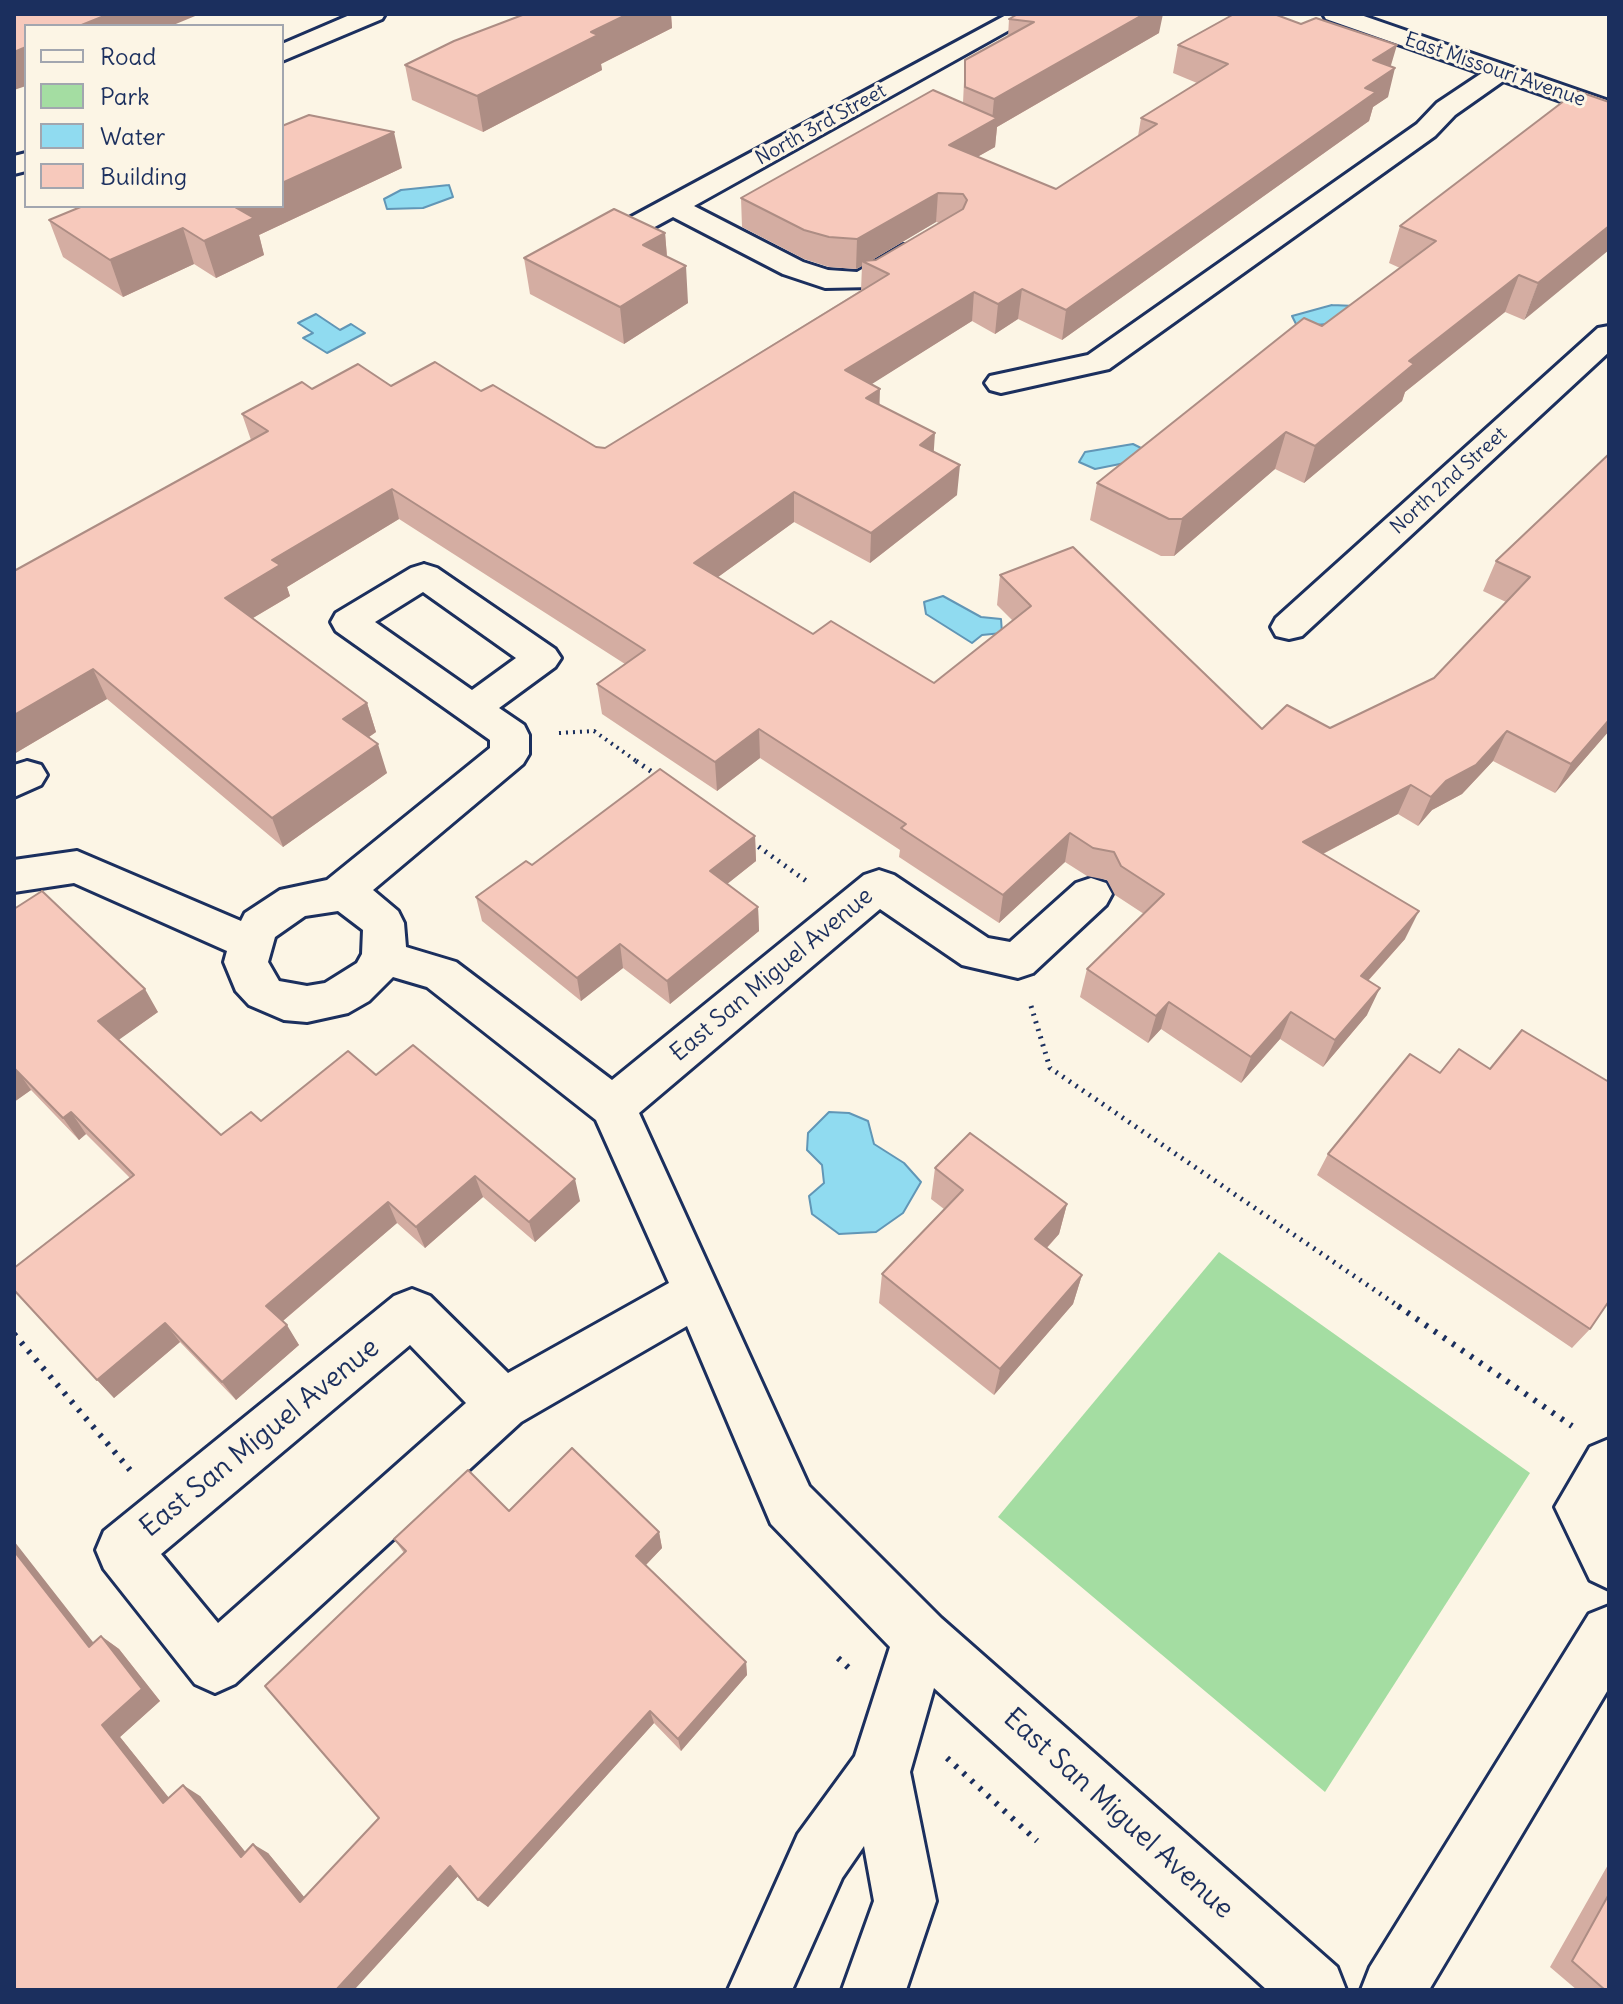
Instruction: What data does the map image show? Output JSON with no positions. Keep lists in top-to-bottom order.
{
  "streets": {
    "street": [
      "East Missouri Avenue",
      "North 3rd Street",
      "North 2nd Street",
      "East San Miguel Avenue"
    ]
  },
  "legend": [
    "Road",
    "Park",
    "Water",
    "Building"
  ]
}
